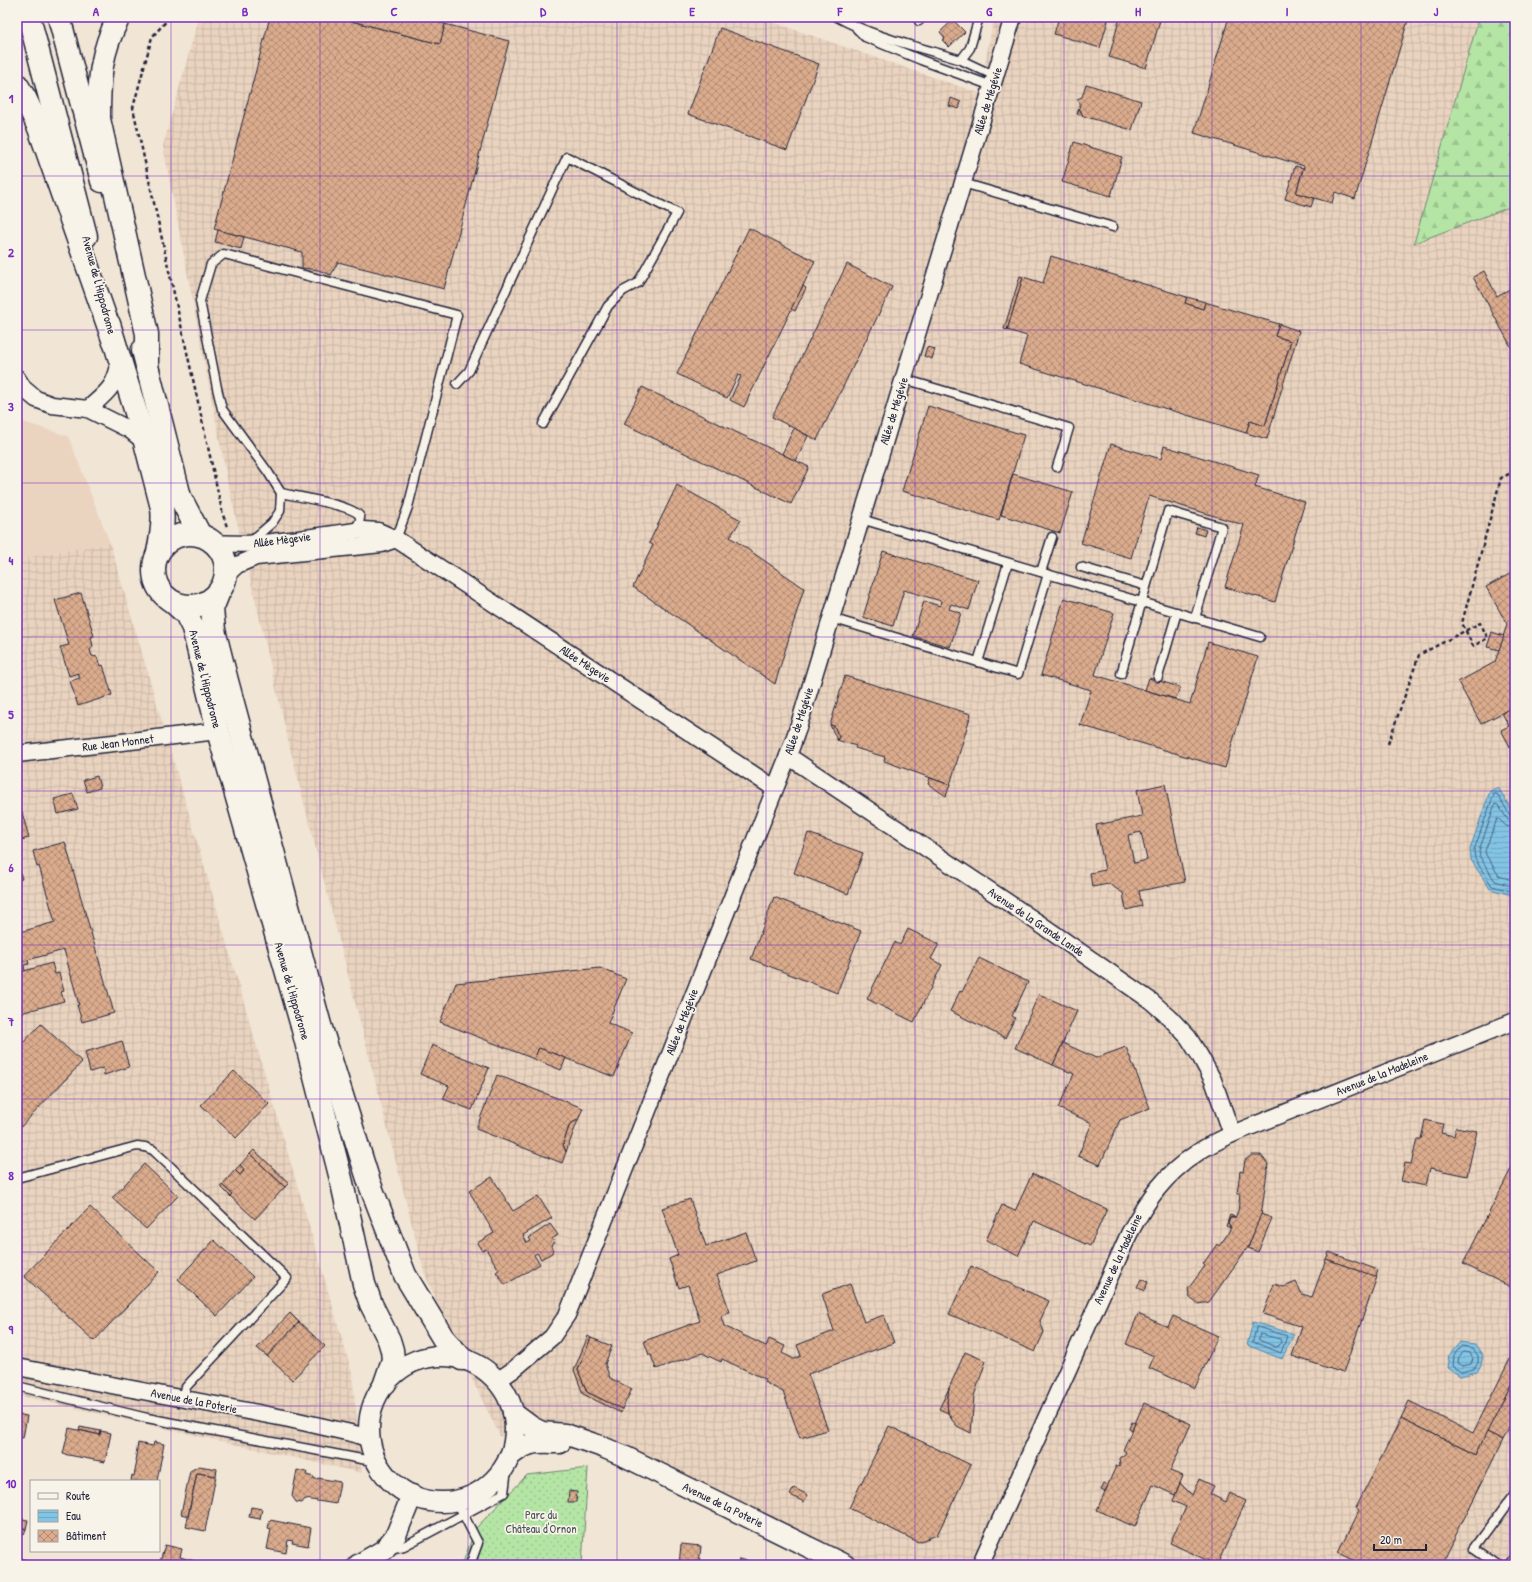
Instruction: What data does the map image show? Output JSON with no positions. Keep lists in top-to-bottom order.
{
  "streets": {
    "main road": ["Avenue de l'Hippodrome"],
    "street": [
      "Allée de Mégévie",
      "Allée Mègevie",
      "Rue Jean Monnet",
      "Avenue de la Grande Lande",
      "Avenue de la Madeleine",
      "Avenue de la Poterie"
    ]
  },
  "crossings": [
    ["Allée de Mégévie", "Allée Mègevie"],
    ["Allée de Mégévie", "Avenue de la Grande Lande"],
    ["Avenue de l'Hippodrome", "Allée Mègevie"],
    ["Avenue de l'Hippodrome", "Rue Jean Monnet"],
    ["Avenue de la Grande Lande", "Avenue de la Madeleine"]
  ],
  "parks": ["Parc du Château d'Ornon"],
  "legend": ["Route", "Eau", "Bâtiment"],
  "scale_bar": "20 m",
  "grid": {
    "columns": [
      "A",
      "B",
      "C",
      "D",
      "E",
      "F",
      "G",
      "H",
      "I",
      "J"
    ],
    "rows": [
      "1",
      "2",
      "3",
      "4",
      "5",
      "6",
      "7",
      "8",
      "9",
      "10"
    ]
  }
}
